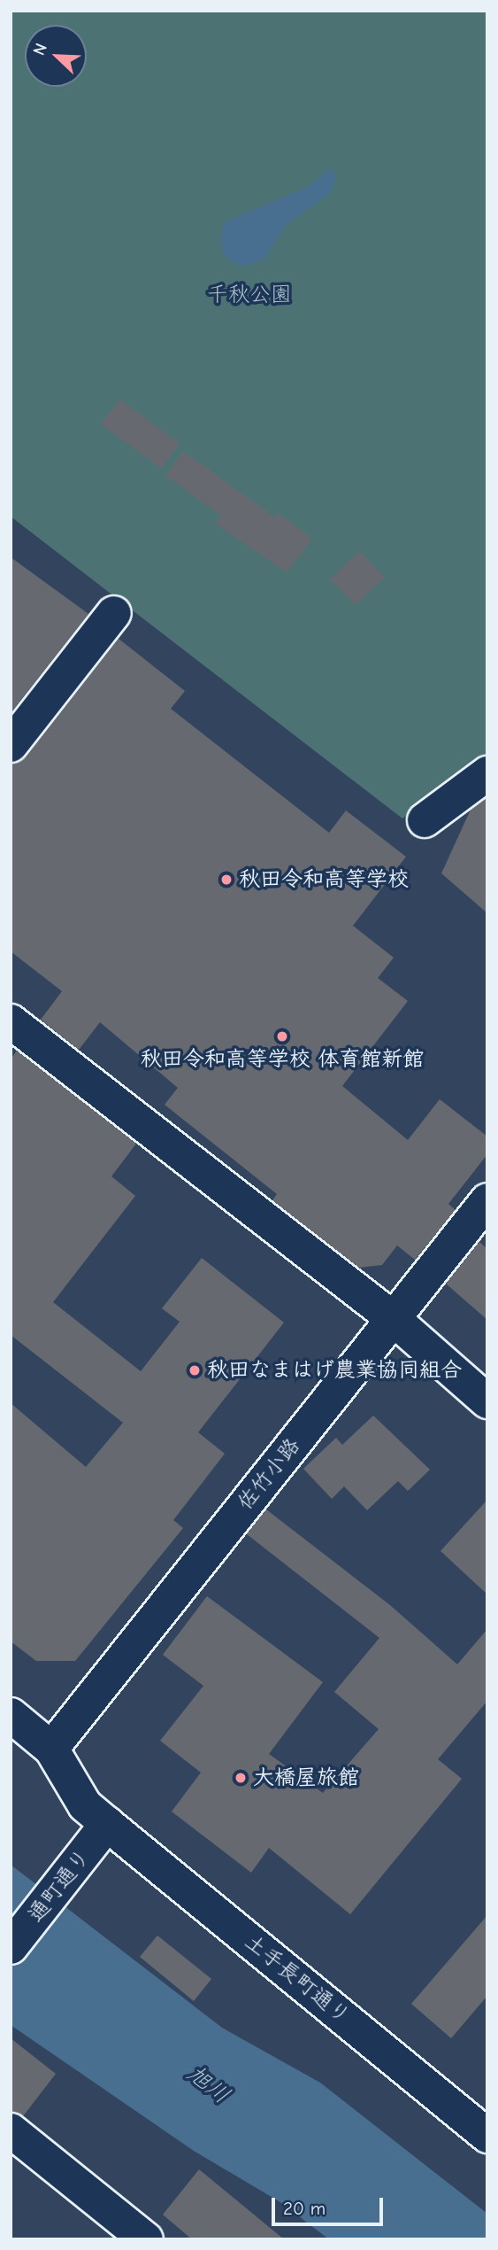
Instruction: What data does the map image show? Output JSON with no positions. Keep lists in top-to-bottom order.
{
  "streets": {
    "street": ["佐竹小路", "通町通り", "土手長町通り"]
  },
  "crossings": [
    ["佐竹小路", "土手長町通り"],
    ["通町通り", "土手長町通り"]
  ],
  "water": ["旭川"],
  "parks": ["千秋公園"],
  "places": [
    "秋田令和高等学校",
    "秋田令和高等学校 体育館新館",
    "秋田なまはげ農業協同組合",
    "大橋屋旅館"
  ],
  "scale_bar": "20 m",
  "north": "top left"
}
